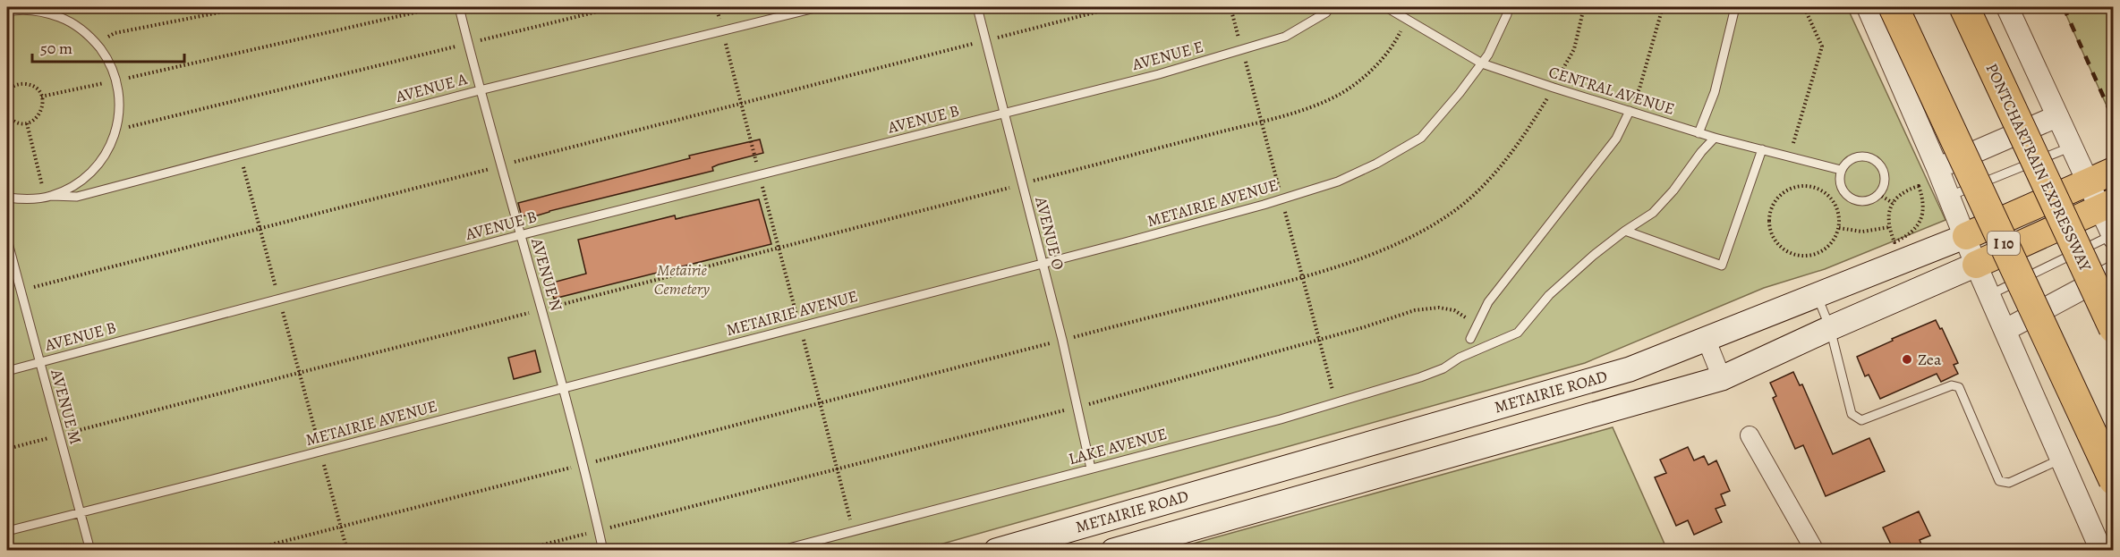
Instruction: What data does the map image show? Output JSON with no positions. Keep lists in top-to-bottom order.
{
  "streets": {
    "highway": ["PONTCHARTRAIN EXPRESSWAY", "I 10"],
    "main road": ["METAIRIE ROAD"],
    "lane": [
      "AVENUE E",
      "AVENUE A",
      "CENTRAL AVENUE",
      "AVENUE B",
      "METAIRIE AVENUE",
      "AVENUE O",
      "AVENUE N",
      "AVENUE M",
      "LAKE AVENUE"
    ]
  },
  "crossings": [
    ["AVENUE E", "AVENUE B"],
    ["AVENUE E", "AVENUE O"],
    ["AVENUE A", "AVENUE N"],
    ["CENTRAL AVENUE", "METAIRIE AVENUE"],
    ["CENTRAL AVENUE", "LAKE AVENUE"],
    ["AVENUE B", "AVENUE O"],
    ["AVENUE B", "AVENUE N"],
    ["AVENUE B", "AVENUE M"],
    ["METAIRIE AVENUE", "AVENUE O"],
    ["METAIRIE AVENUE", "AVENUE N"],
    ["METAIRIE AVENUE", "AVENUE M"],
    ["AVENUE O", "LAKE AVENUE"]
  ],
  "parks": ["Metairie Cemetery"],
  "places": ["Zea"],
  "scale_bar": "50 m"
}
